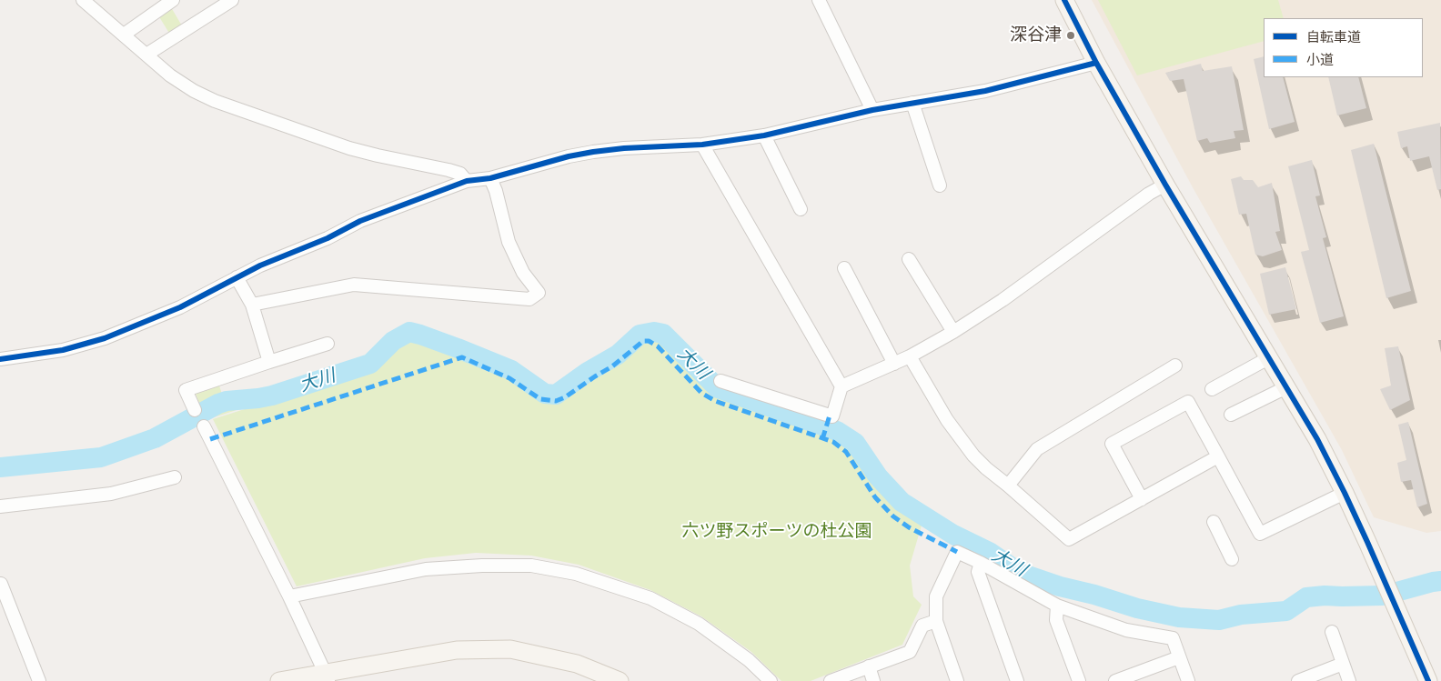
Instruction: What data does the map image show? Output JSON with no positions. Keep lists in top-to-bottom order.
{
  "water": ["大川"],
  "parks": ["六ツ野スポーツの杜公園"],
  "places": ["深谷津"],
  "legend": ["自転車道", "小道"]
}
